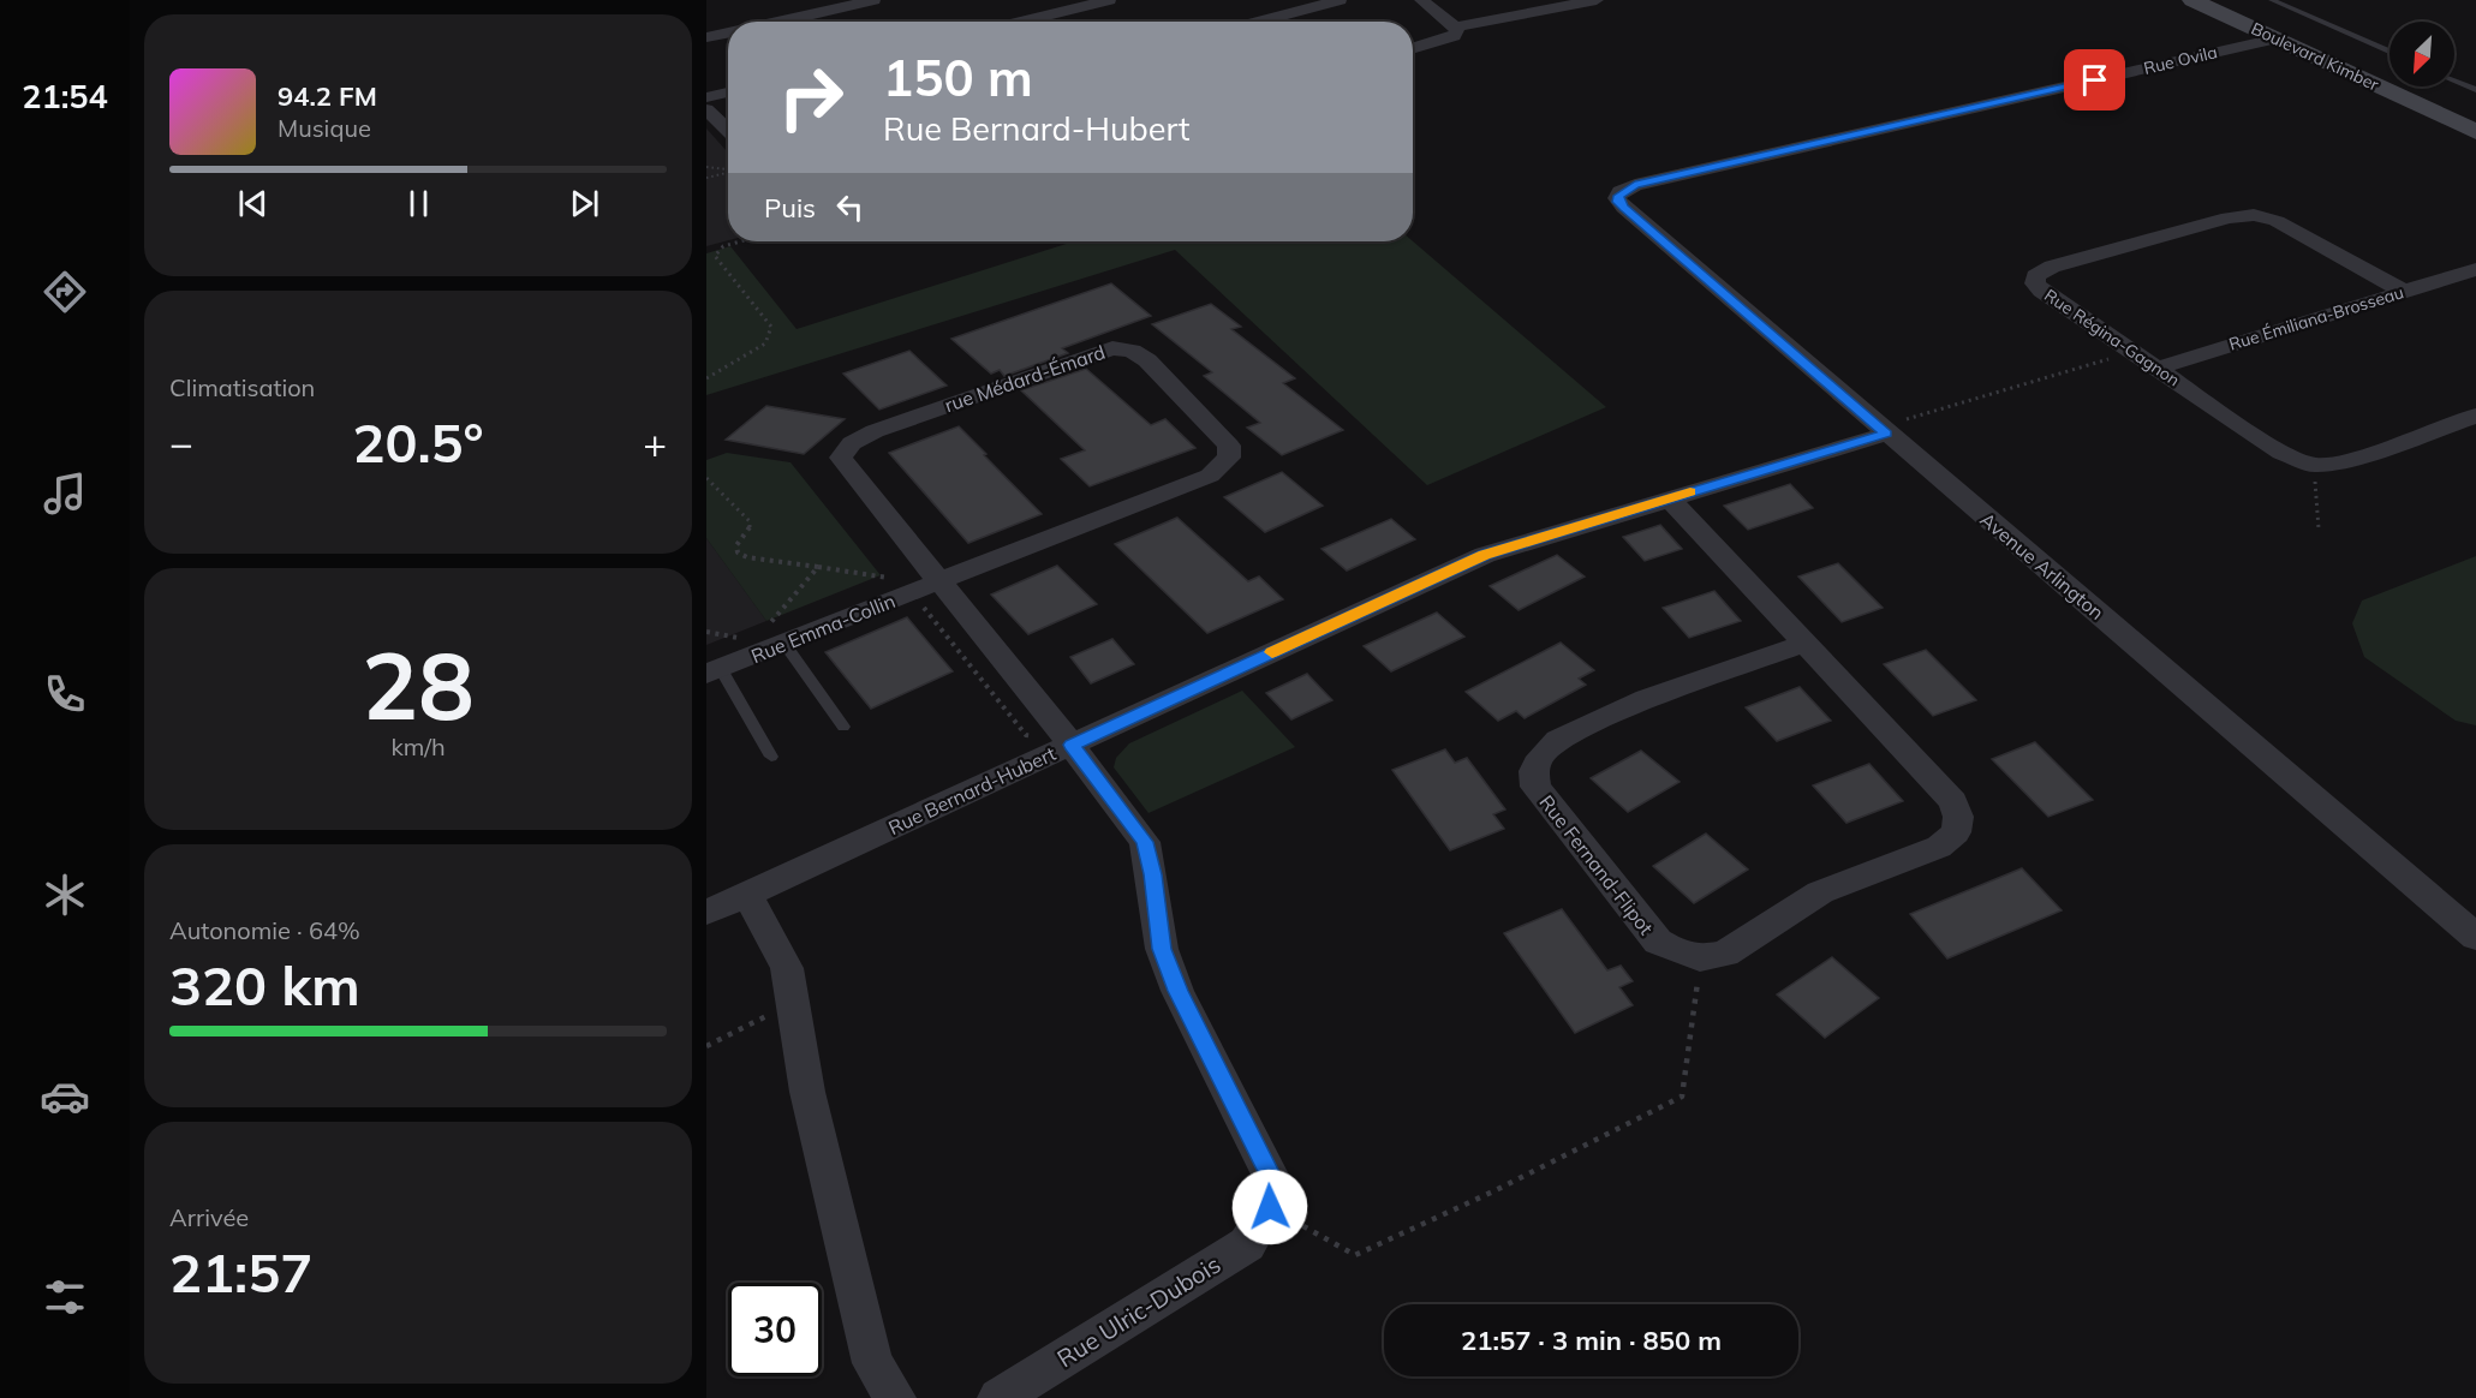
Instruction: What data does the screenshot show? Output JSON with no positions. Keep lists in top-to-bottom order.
{
  "streets": {
    "street": [
      "Boulevard Kimber",
      "Rue Ovila",
      "Rue Émiliana-Brosseau",
      "Rue Régina-Gagnon",
      "rue Médard-Émard",
      "Avenue Arlington",
      "Rue Emma-Collin",
      "Rue Bernard-Hubert",
      "Rue Fernand-Flipot",
      "Rue Ulric-Dubois"
    ]
  },
  "crossings": [
    ["Boulevard Kimber", "Rue Ovila"],
    ["Rue Ovila", "Avenue Arlington"],
    ["Rue Émiliana-Brosseau", "Rue Régina-Gagnon"],
    ["rue Médard-Émard", "Rue Emma-Collin"],
    ["rue Médard-Émard", "Rue Bernard-Hubert"],
    ["Avenue Arlington", "Rue Bernard-Hubert"],
    ["Rue Bernard-Hubert", "Rue Fernand-Flipot"]
  ],
  "north": "bottom left",
  "page": {
    "tabs": "21:54",
    "turn": ["150 m", "Rue Bernard-Hubert"],
    "song": ["94.2 FM", "Musique"],
    "then": "Puis",
    "tile": [
      "Climatisation",
      ["28", "km/h"],
      ["Autonomie · 64%", "320 km"],
      ["Arrivée", "21:57"]
    ],
    "heat": ["−", "20.5°", "+"],
    "limit": "30",
    "trip": "21:57 · 3 min · 850 m"
  }
}
